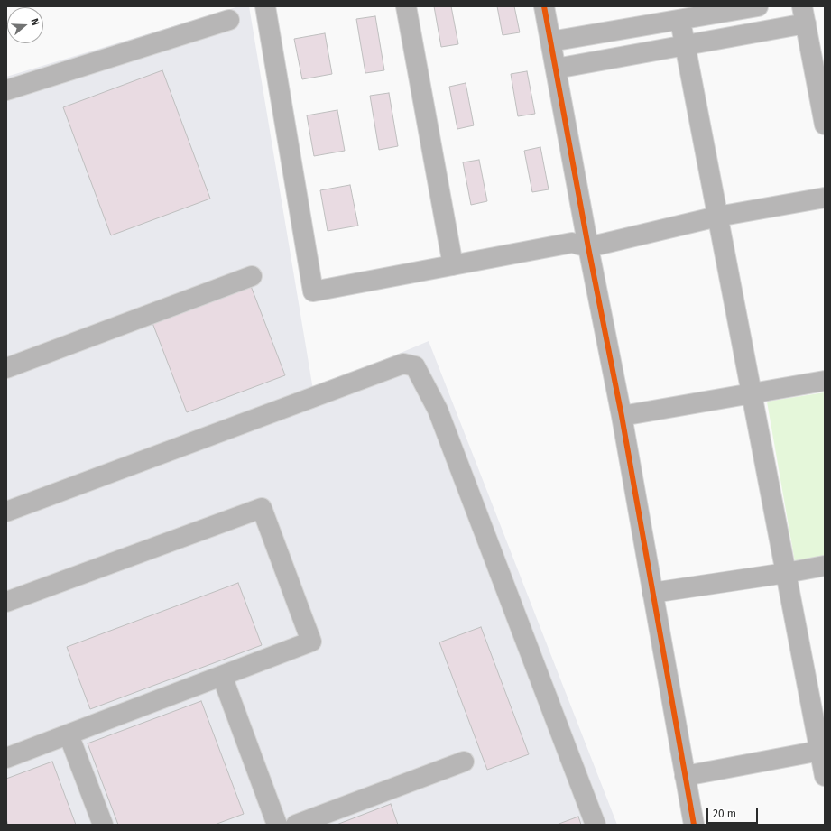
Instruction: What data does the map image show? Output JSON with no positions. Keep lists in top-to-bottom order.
{
  "scale_bar": "20 m",
  "north": "right"
}
